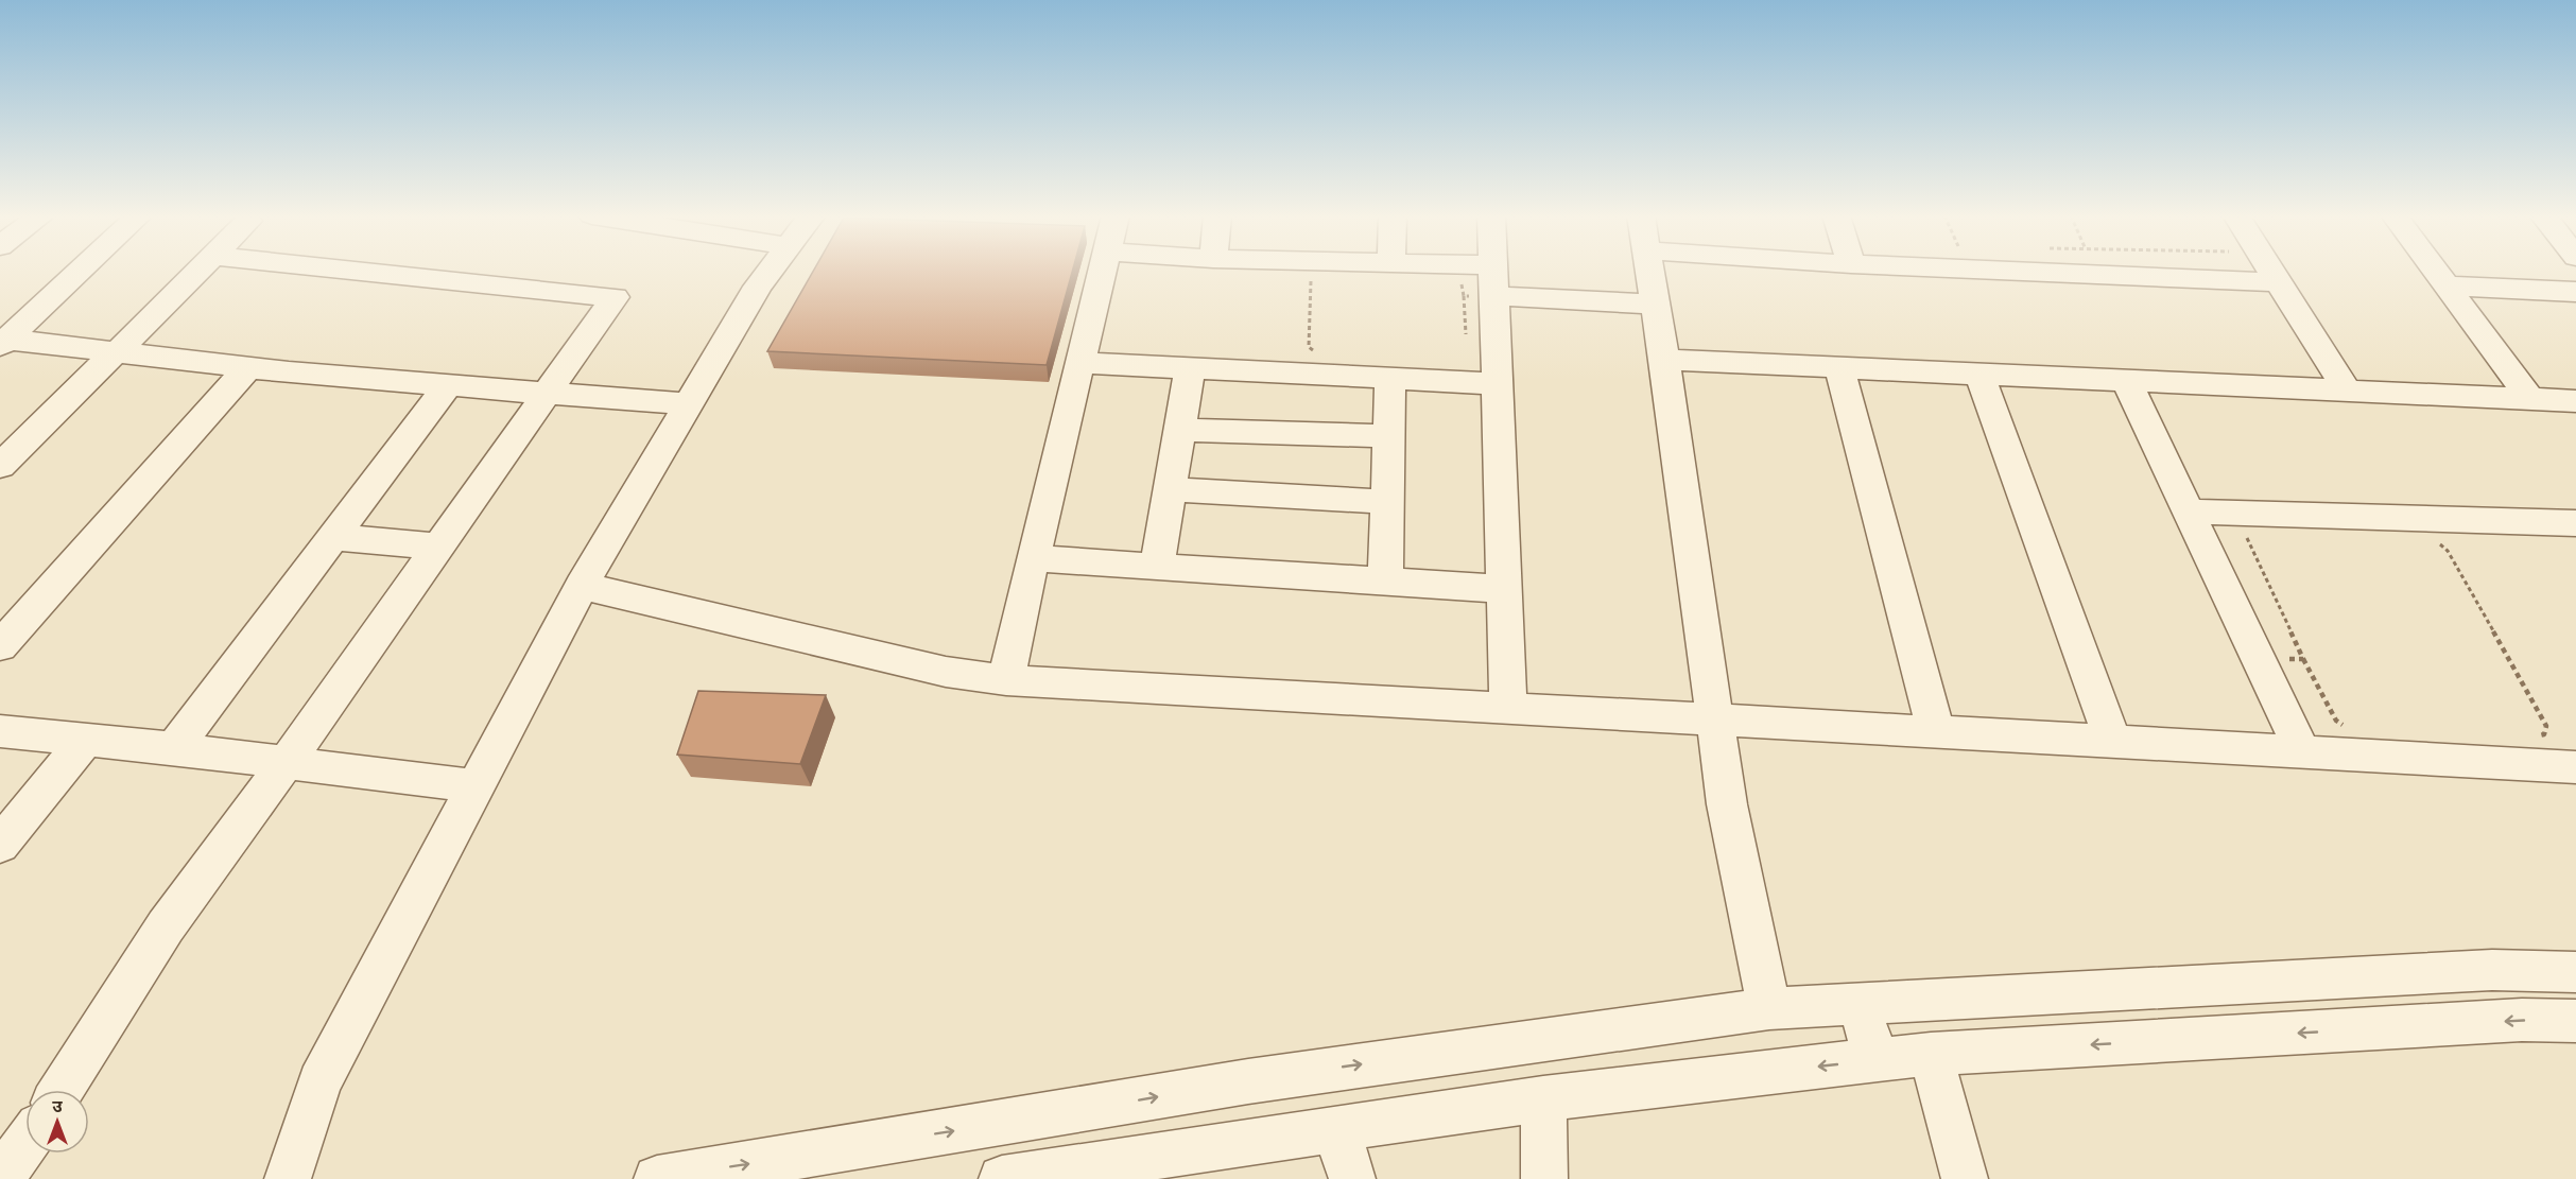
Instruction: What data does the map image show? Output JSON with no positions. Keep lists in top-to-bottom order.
{
  "north": "top"
}
